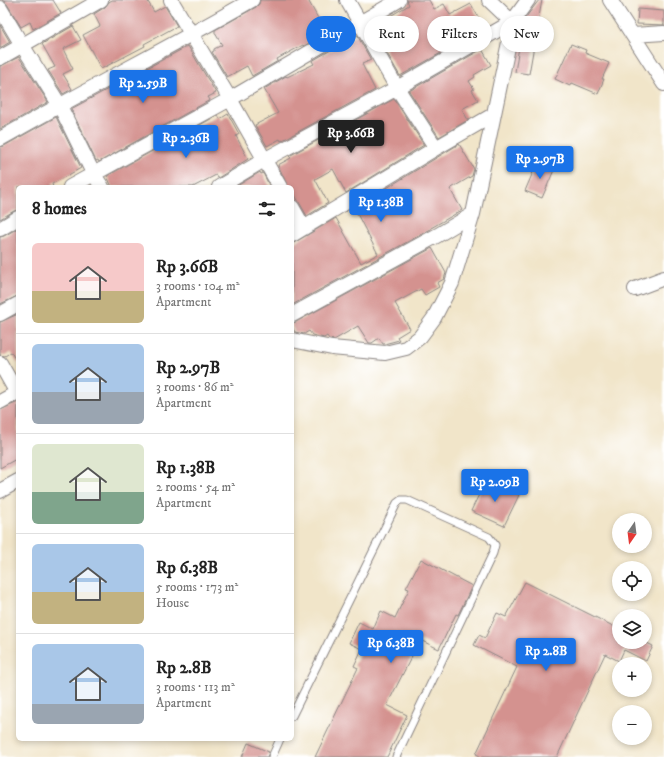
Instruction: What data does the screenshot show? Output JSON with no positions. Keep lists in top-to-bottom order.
{
  "north": "bottom",
  "page": {
    "chip": [
      "Buy",
      "Rent",
      "Filters",
      "New"
    ],
    "price": [
      "Rp 2.59B",
      "Rp 3.66B",
      "Rp 2.36B",
      "Rp 2.97B",
      "Rp 1.38B",
      "Rp 2.09B",
      "Rp 6.38B",
      "Rp 2.8B"
    ],
    "heading": "8 homes",
    "list": [
      {
        "name": "Rp 3.66B",
        "note": "3 rooms · 104 m² · Apartment"
      },
      {
        "name": "Rp 2.97B",
        "note": "3 rooms · 86 m² · Apartment"
      },
      {
        "name": "Rp 1.38B",
        "note": "2 rooms · 54 m² · Apartment"
      },
      {
        "name": "Rp 6.38B",
        "note": "5 rooms · 173 m² · House"
      },
      {
        "name": "Rp 2.8B",
        "note": "3 rooms · 113 m² · Apartment"
      }
    ],
    "map_buttons": ["+", "−"]
  }
}
